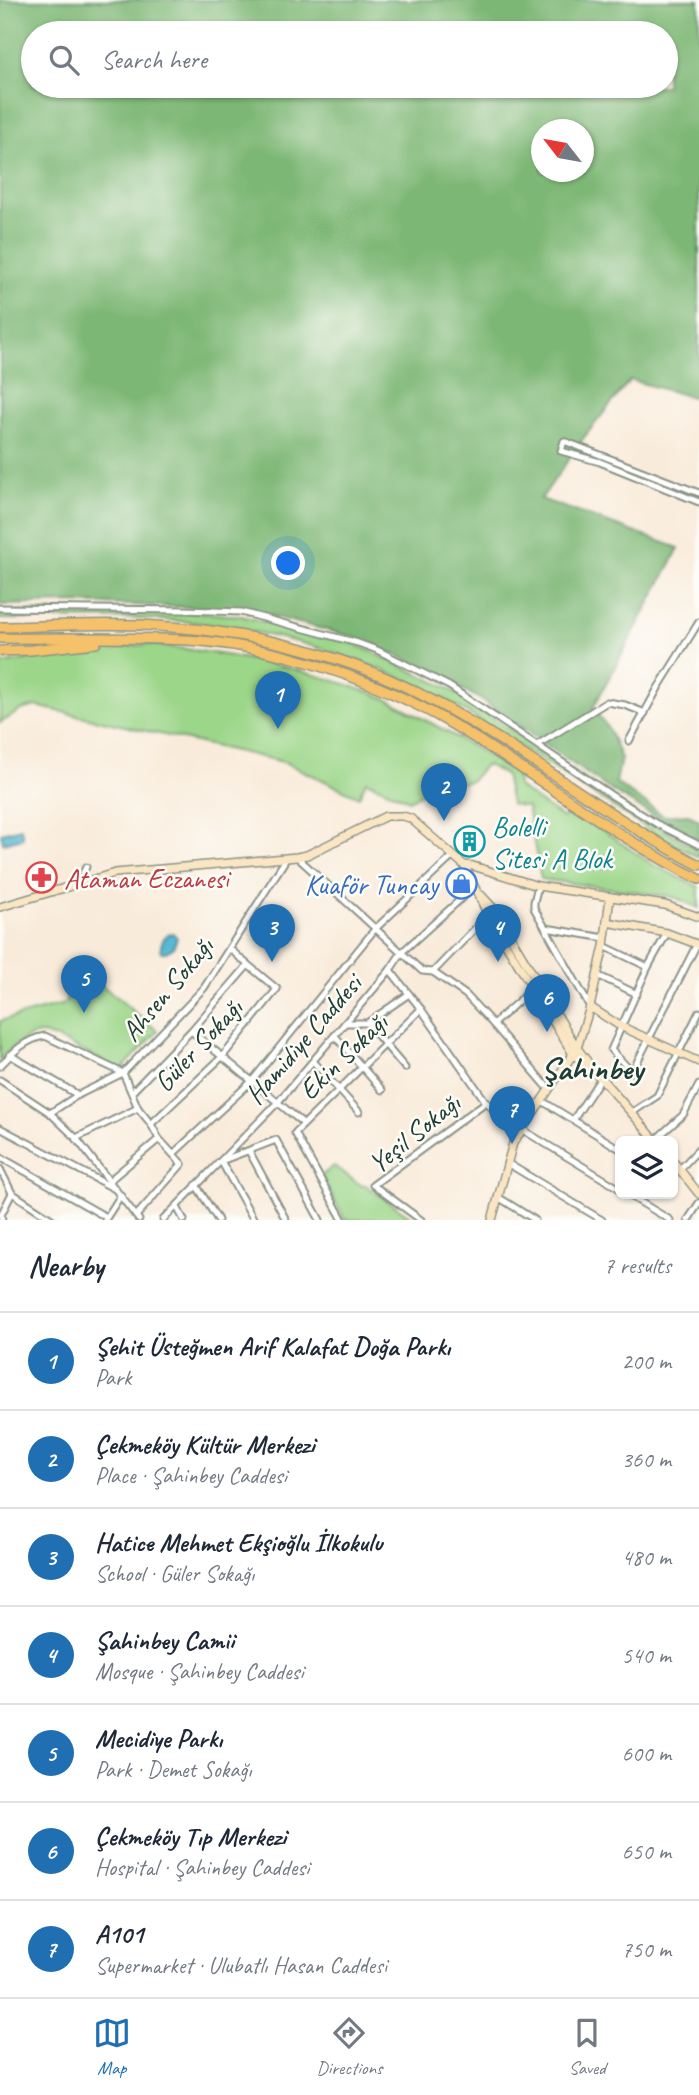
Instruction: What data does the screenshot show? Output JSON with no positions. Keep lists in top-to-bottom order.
{
  "streets": {
    "street": [
      "Ahsen Sokağı",
      "Hamidiye Caddesi",
      "Güler Sokağı",
      "Ekin Sokağı",
      "Yeşil Sokağı"
    ]
  },
  "districts": ["Şahinbey"],
  "places": {
    "building": ["Bolelli Sitesi A Blok"],
    "pharmacy": ["Ataman Eczanesi"],
    "shop": ["Kuaför Tuncay"]
  },
  "north": "top left",
  "page": {
    "search": "Search here",
    "pins": [
      "1",
      "2",
      "3",
      "4",
      "5",
      "6",
      "7"
    ],
    "heading": ["Nearby", "7 results"],
    "list": [
      {
        "mark": "1",
        "name": "Şehit Üsteğmen Arif Kalafat Doğa Parkı",
        "note": "Park",
        "value": "200 m"
      },
      {
        "mark": "2",
        "name": "Çekmeköy Kültür Merkezi",
        "note": "Place · Şahinbey Caddesi",
        "value": "360 m"
      },
      {
        "mark": "3",
        "name": "Hatice Mehmet Ekşioğlu İlkokulu",
        "note": "School · Güler Sokağı",
        "value": "480 m"
      },
      {
        "mark": "4",
        "name": "Şahinbey Camii",
        "note": "Mosque · Şahinbey Caddesi",
        "value": "540 m"
      },
      {
        "mark": "5",
        "name": "Mecidiye Parkı",
        "note": "Park · Demet Sokağı",
        "value": "600 m"
      },
      {
        "mark": "6",
        "name": "Çekmeköy Tıp Merkezi",
        "note": "Hospital · Şahinbey Caddesi",
        "value": "650 m"
      },
      {
        "mark": "7",
        "name": "A101",
        "note": "Supermarket · Ulubatlı Hasan Caddesi",
        "value": "750 m"
      }
    ],
    "nav": ["Map", "Directions", "Saved"]
  }
}
